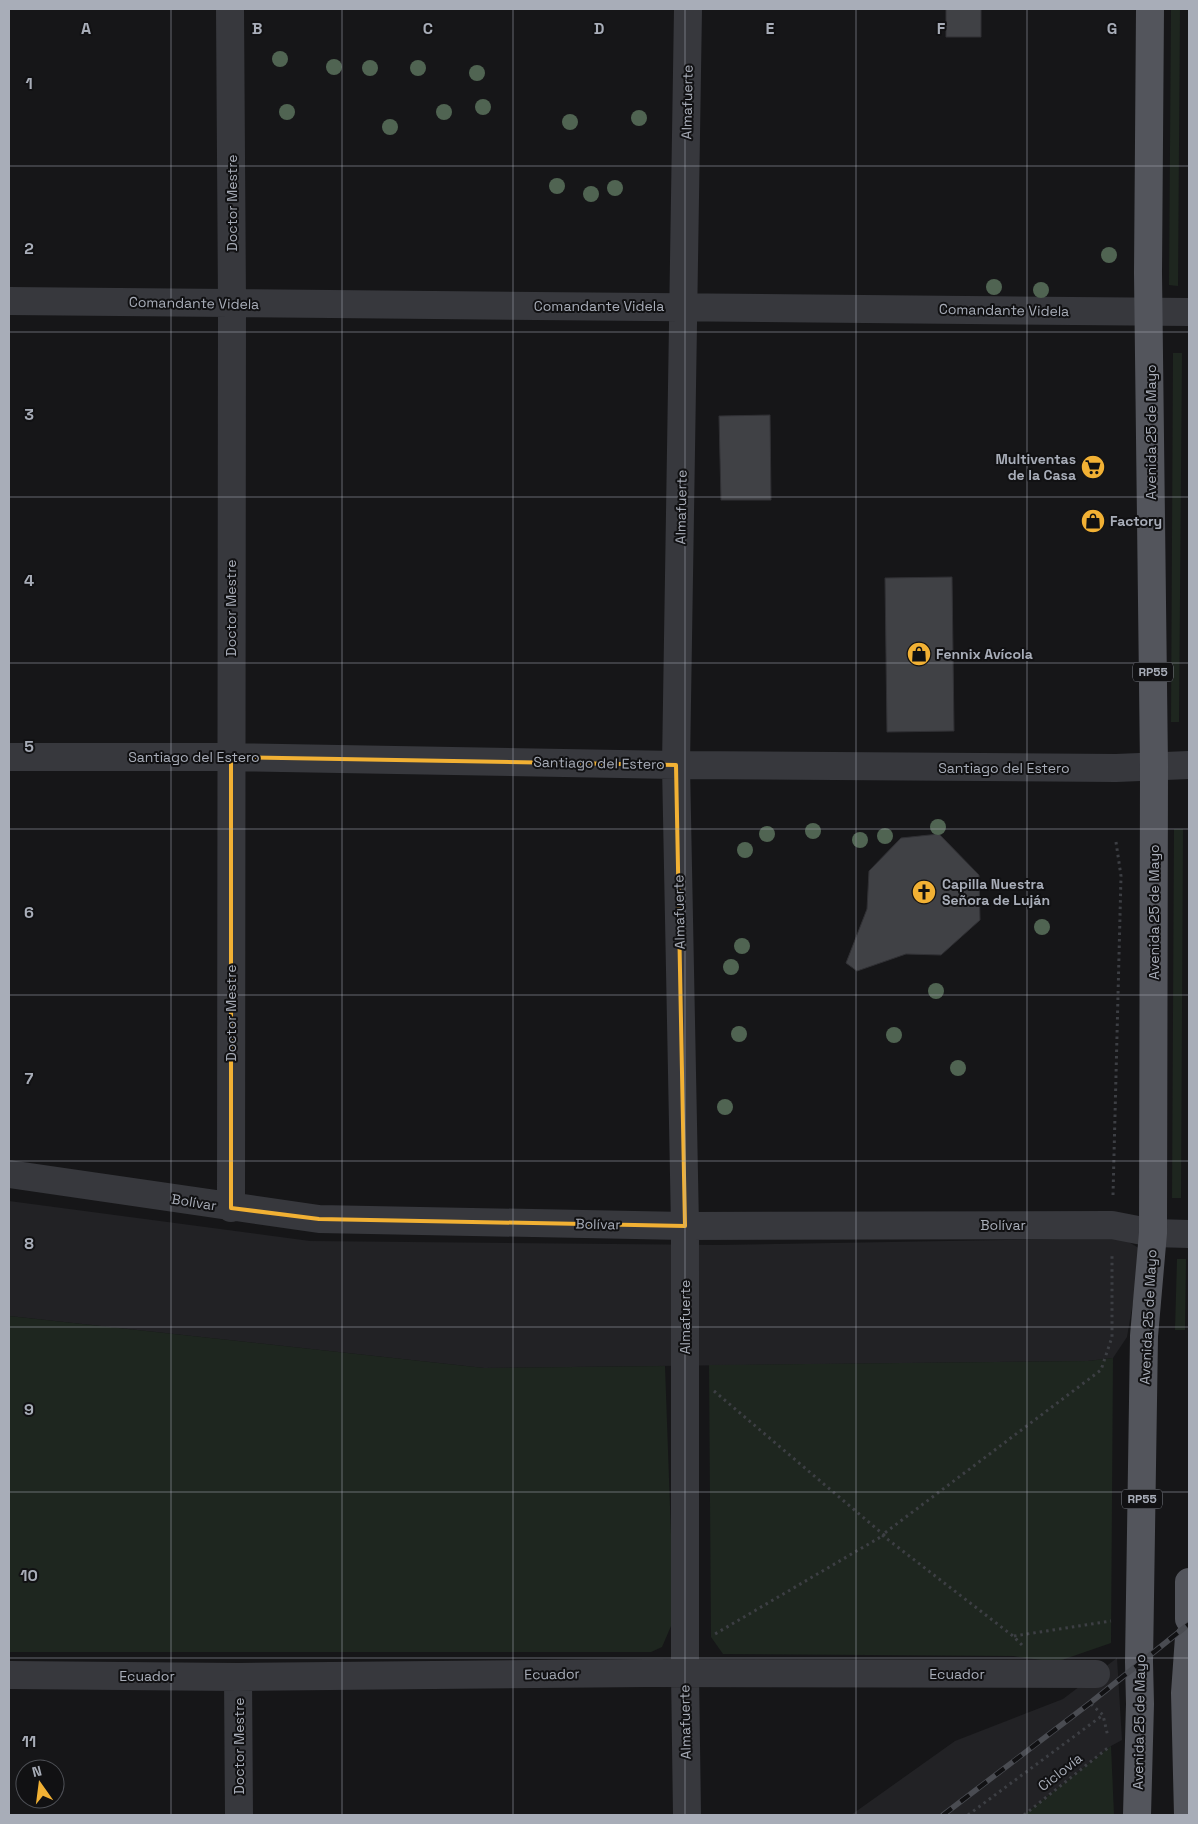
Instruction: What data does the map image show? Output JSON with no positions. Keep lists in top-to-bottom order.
{
  "streets": {
    "main road": ["Avenida 25 de Mayo", "RP55"],
    "street": [
      "Almafuerte",
      "Doctor Mestre",
      "Comandante Videla",
      "Santiago del Estero",
      "Bolívar",
      "Ecuador"
    ],
    "path": ["Ciclovía"]
  },
  "crossings": [
    ["Almafuerte", "Comandante Videla"],
    ["Almafuerte", "Santiago del Estero"],
    ["Almafuerte", "Bolívar"],
    ["Almafuerte", "Ecuador"],
    ["Doctor Mestre", "Comandante Videla"],
    ["Doctor Mestre", "Santiago del Estero"],
    ["Doctor Mestre", "Bolívar"],
    ["Doctor Mestre", "Ecuador"],
    ["Comandante Videla", "Avenida 25 de Mayo"],
    ["Avenida 25 de Mayo", "Santiago del Estero"],
    ["Avenida 25 de Mayo", "Bolívar"]
  ],
  "places": {
    "supermarket": ["Multiventas de la Casa"],
    "shop": ["Factory", "Fennix Avícola"],
    "church": ["Capilla Nuestra Señora de Luján"]
  },
  "north": "top",
  "grid": {
    "columns": [
      "A",
      "B",
      "C",
      "D",
      "E",
      "F",
      "G"
    ],
    "rows": [
      "1",
      "2",
      "3",
      "4",
      "5",
      "6",
      "7",
      "8",
      "9",
      "10",
      "11"
    ]
  }
}
